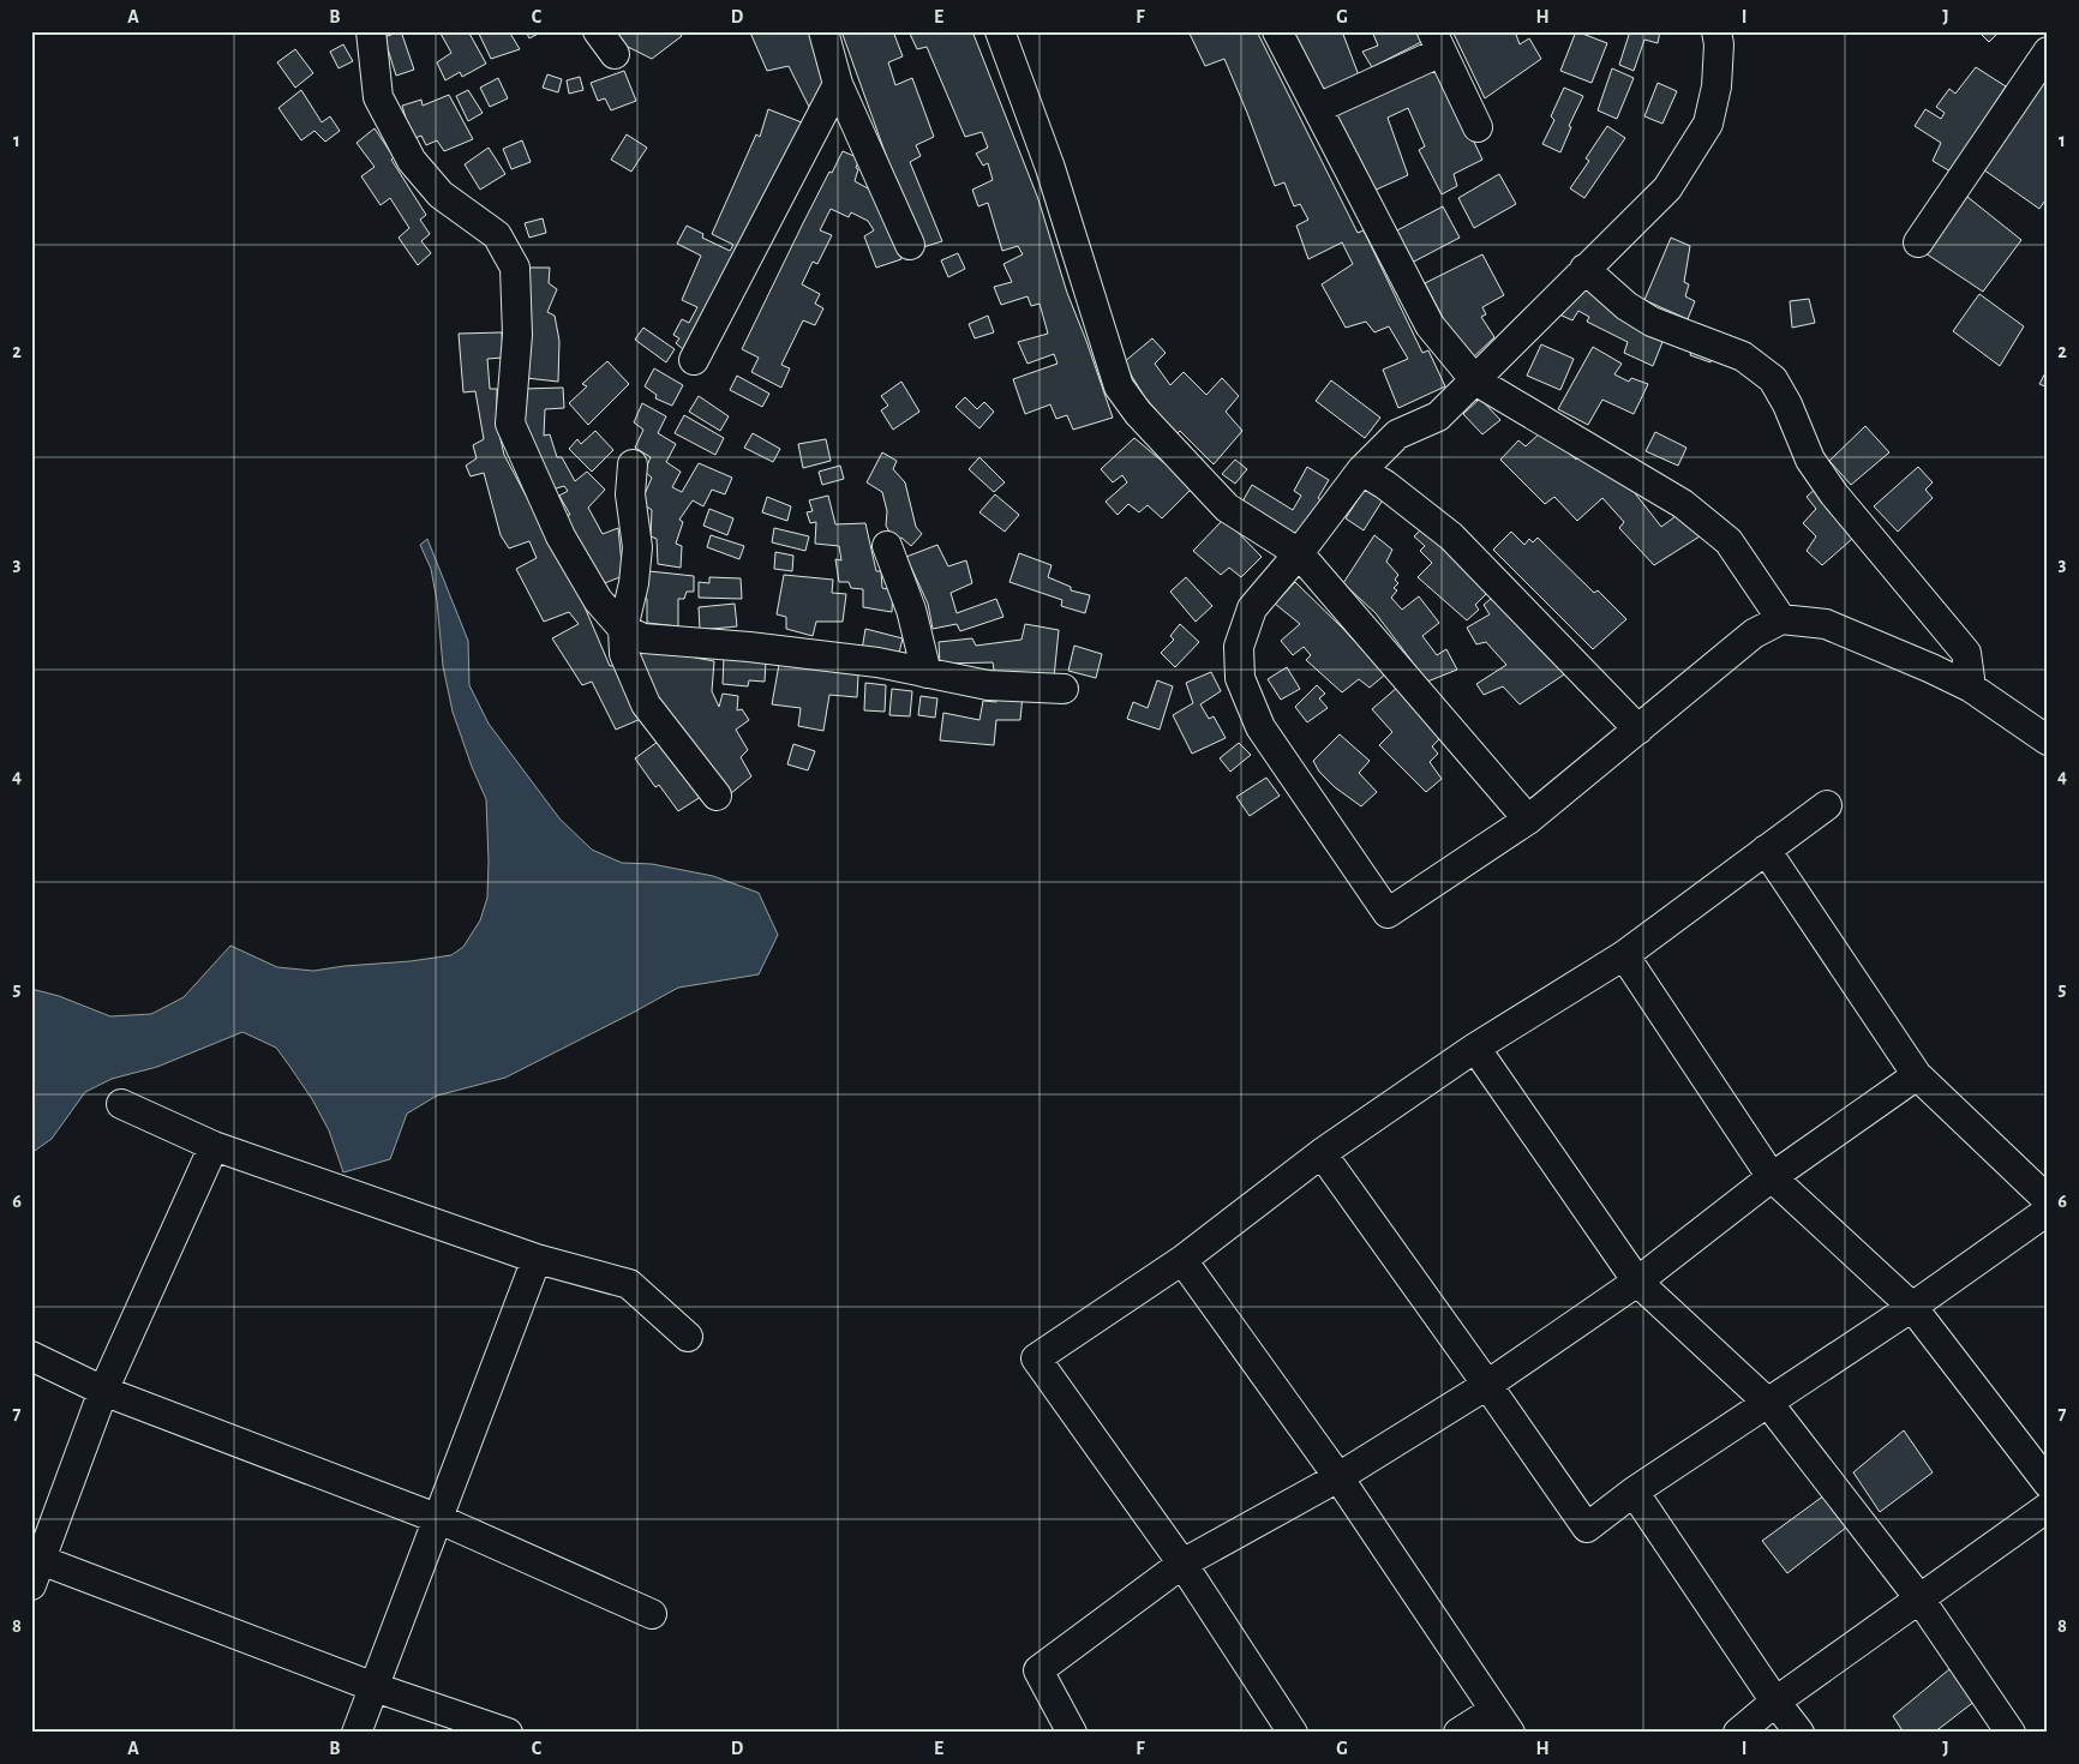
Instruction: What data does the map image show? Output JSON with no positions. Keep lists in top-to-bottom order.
{
  "grid": {
    "columns": [
      "A",
      "B",
      "C",
      "D",
      "E",
      "F",
      "G",
      "H",
      "I",
      "J"
    ],
    "rows": [
      "1",
      "2",
      "3",
      "4",
      "5",
      "6",
      "7",
      "8"
    ]
  }
}
